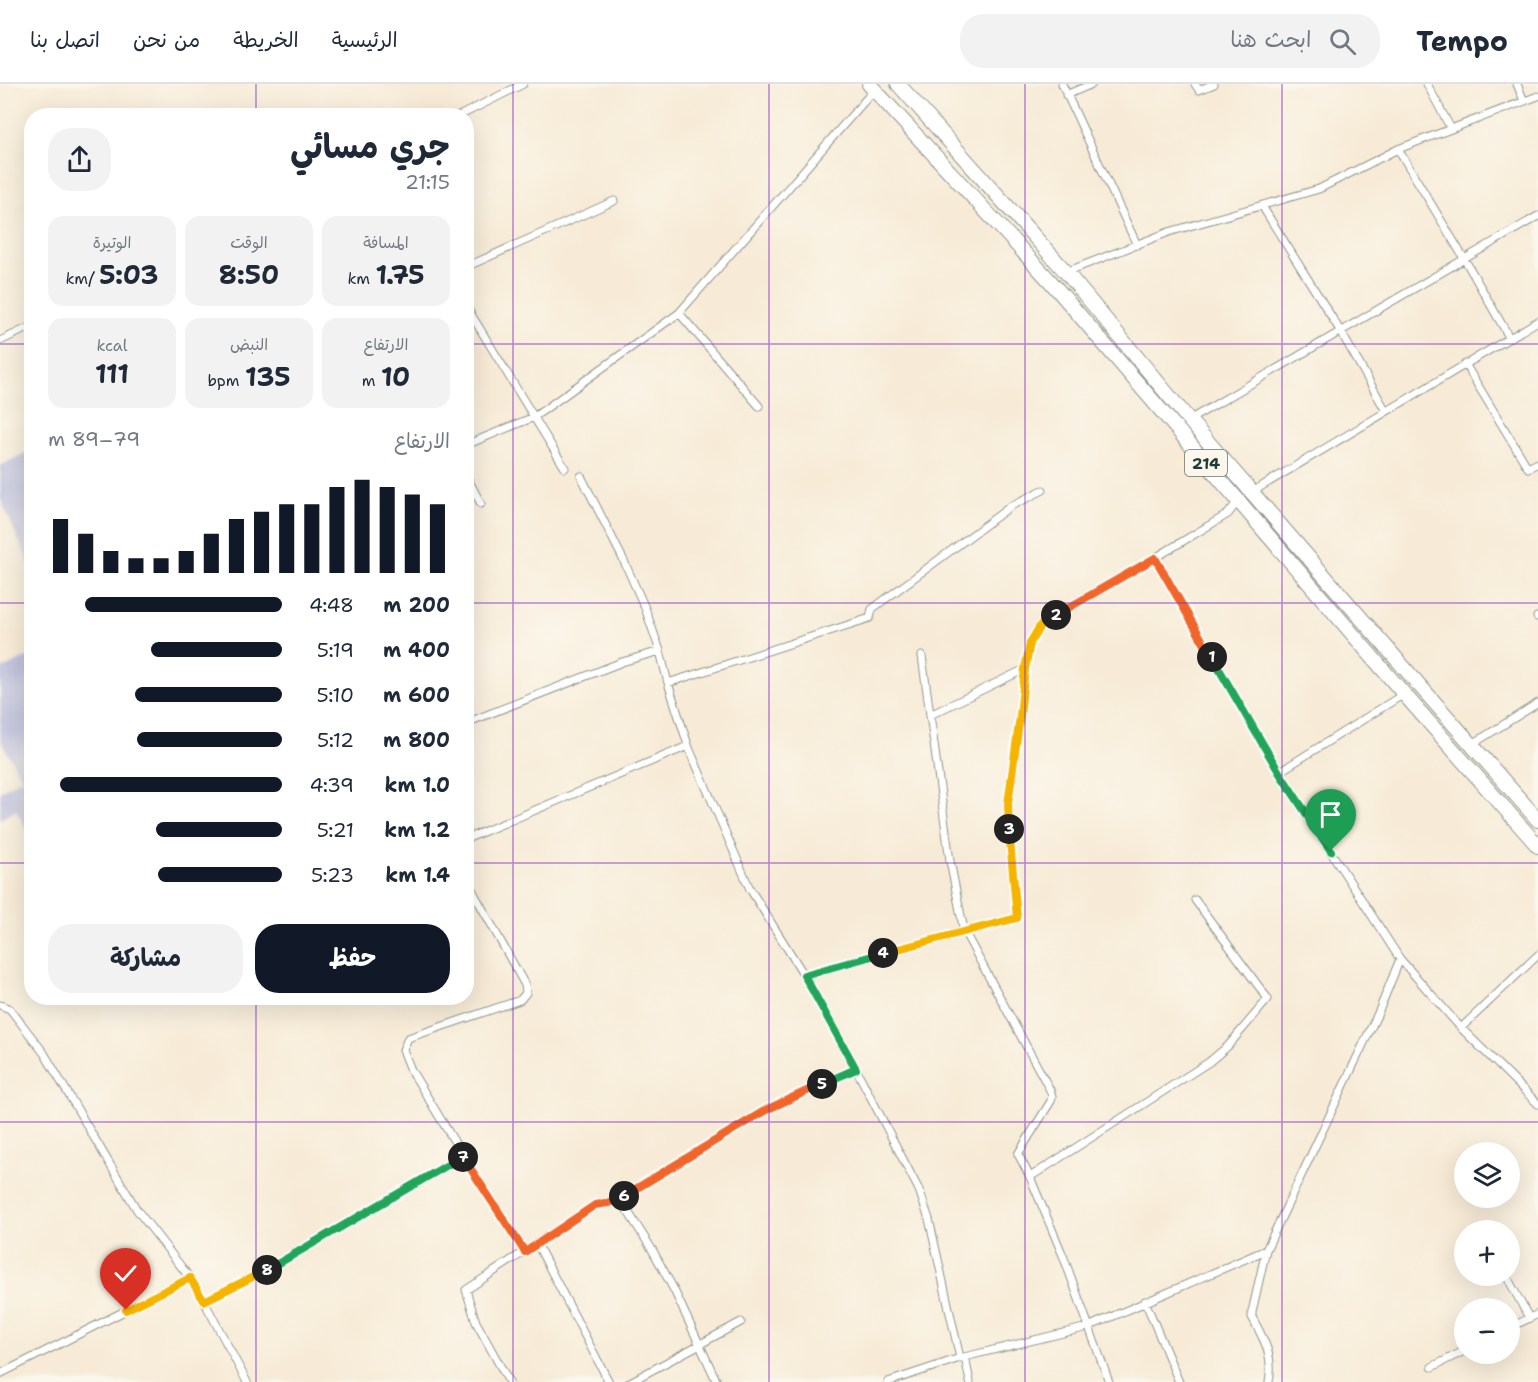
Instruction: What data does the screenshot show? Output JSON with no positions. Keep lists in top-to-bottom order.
{
  "streets": {
    "highway": ["214"]
  },
  "page": {
    "header": "Tempo",
    "search": "ابحث هنا",
    "nav": [
      "الرئيسية",
      "الخريطة",
      "من نحن",
      "اتصل بنا"
    ],
    "heading": ["جري مسائي", "21:15"],
    "stats": [
      ["المسافة", "1.75 km"],
      ["الوقت", "8:50"],
      ["الوتيرة", "5:03 /km"],
      ["الارتفاع", "10 m"],
      ["النبض", "135 bpm"],
      ["kcal", "111"]
    ],
    "chart": ["الارتفاع", "79–89 m"],
    "list": [
      {
        "name": "200 m",
        "note": "4:48"
      },
      {
        "name": "400 m",
        "note": "5:19"
      },
      {
        "name": "600 m",
        "note": "5:10"
      },
      {
        "name": "800 m",
        "note": "5:12"
      },
      {
        "name": "1.0 km",
        "note": "4:39"
      },
      {
        "name": "1.2 km",
        "note": "5:21"
      },
      {
        "name": "1.4 km",
        "note": "5:23"
      }
    ],
    "pins": [
      "2",
      "1",
      "3",
      "4",
      "5",
      "7",
      "6",
      "8"
    ],
    "buttons": ["حفظ", "مشاركة"],
    "map_buttons": ["+", "−"]
  }
}
